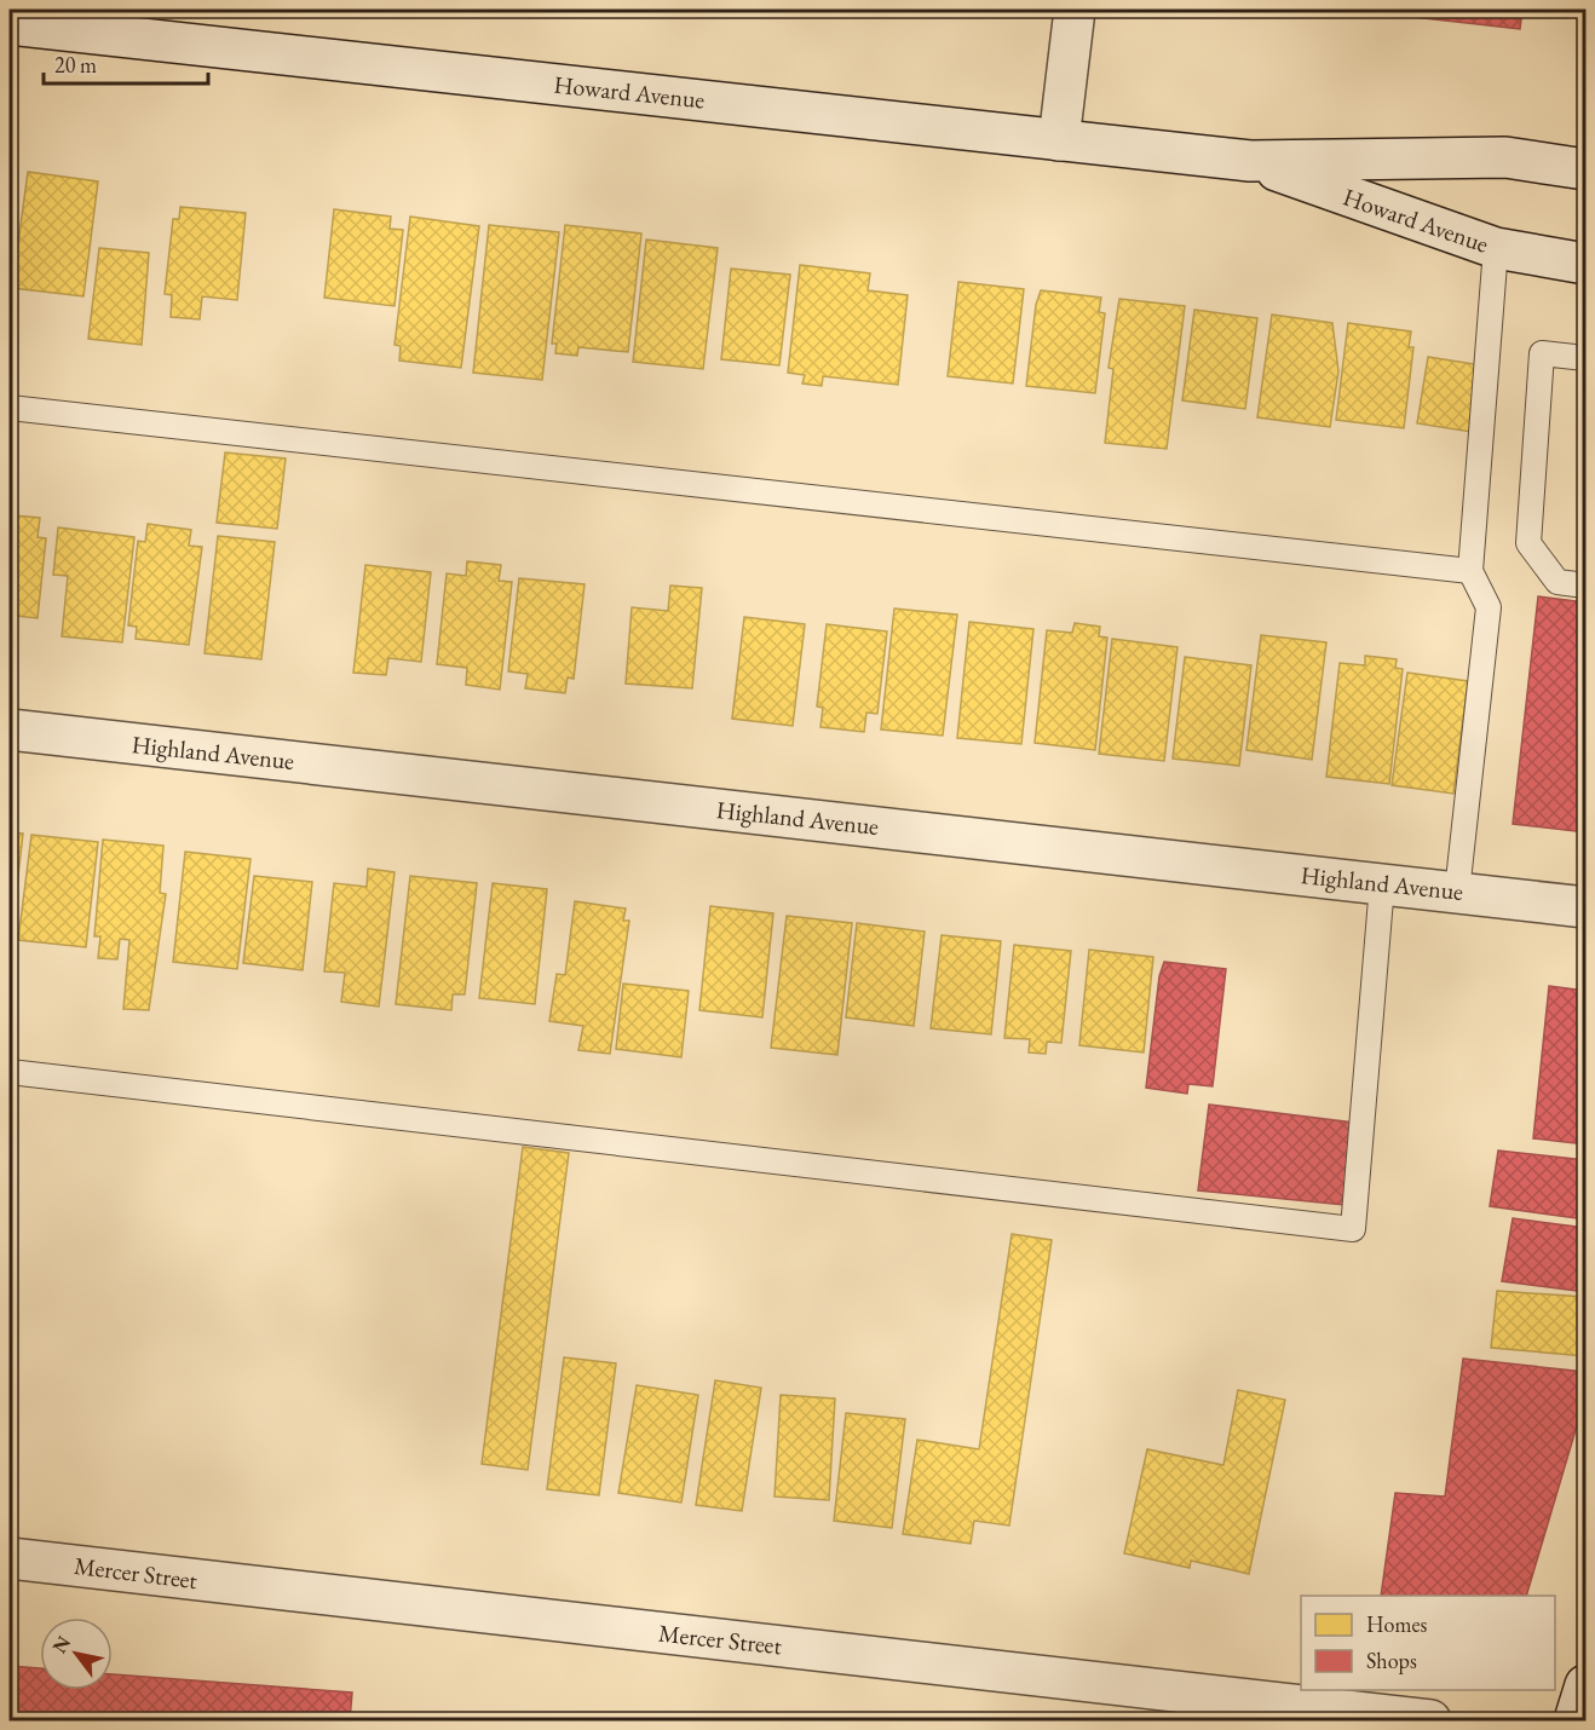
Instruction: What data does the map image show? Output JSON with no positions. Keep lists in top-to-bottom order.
{
  "streets": {
    "street": ["Howard Avenue", "Highland Avenue", "Mercer Street"]
  },
  "legend": ["Homes", "Shops"],
  "scale_bar": "20 m",
  "north": "top left"
}
